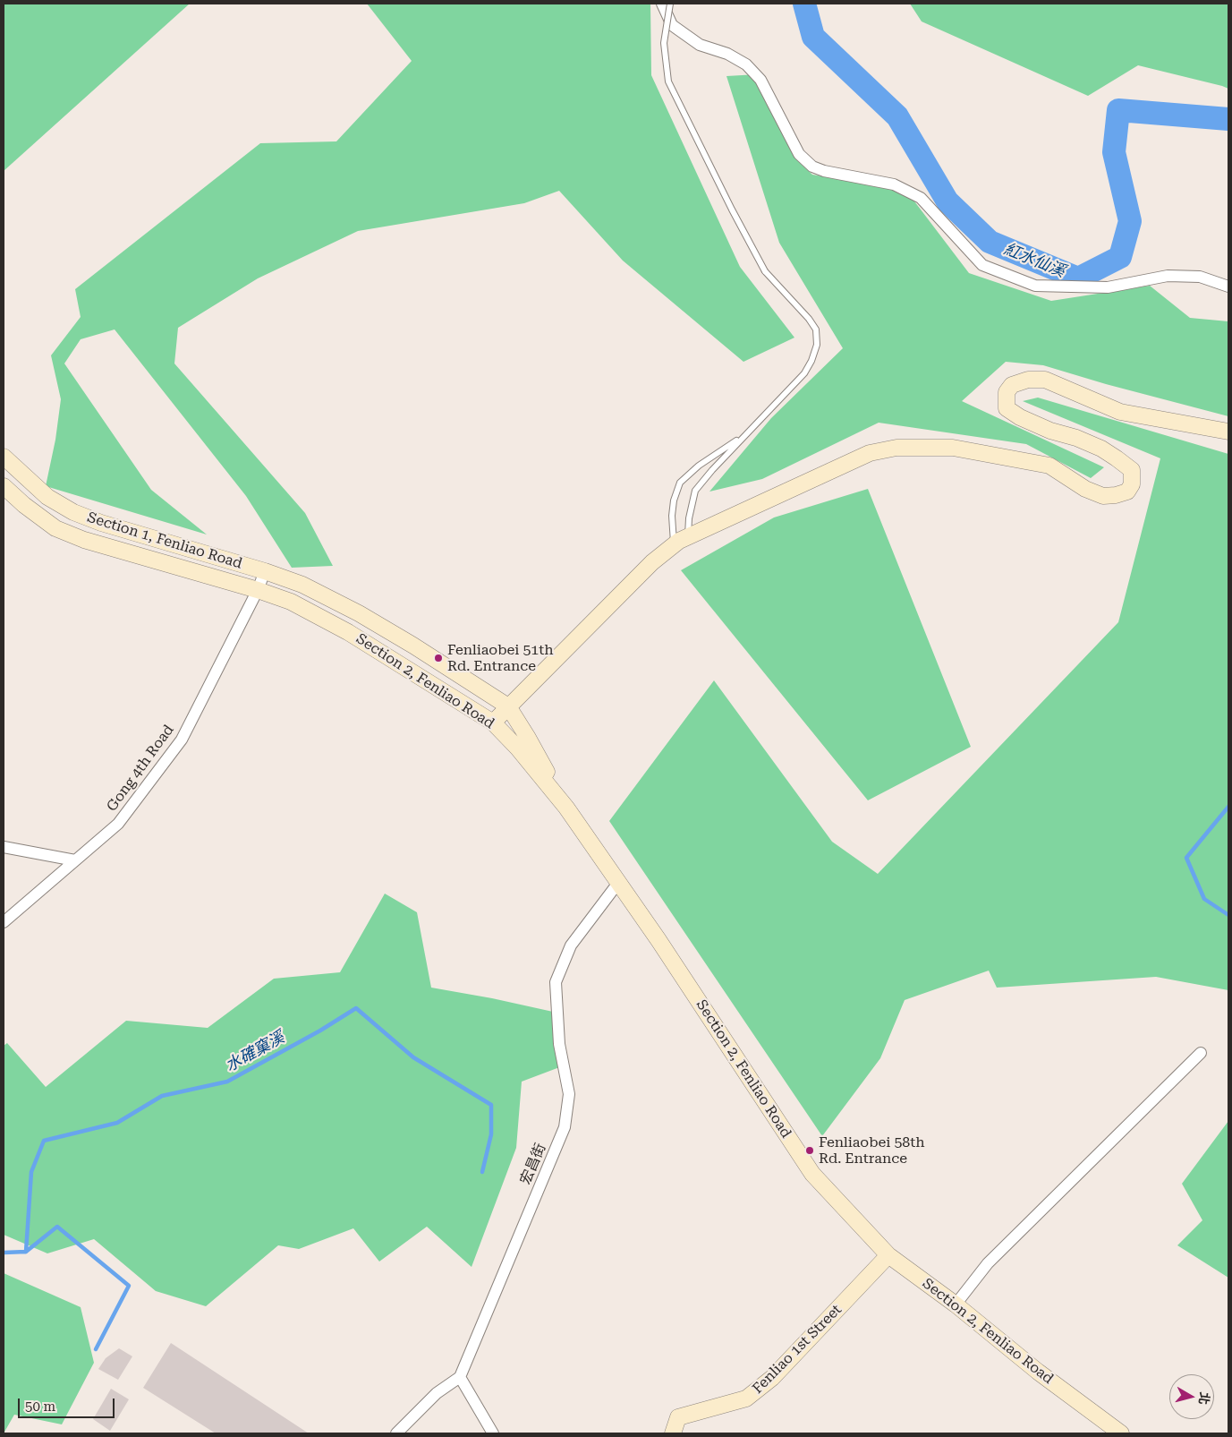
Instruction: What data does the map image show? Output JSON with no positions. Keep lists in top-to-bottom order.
{
  "streets": {
    "main road": ["Section 1, Fenliao Road", "Section 2, Fenliao Road", "Fenliao 1st Street"],
    "street": ["Gong 4th Road", "宏昌街"]
  },
  "crossings": [
    ["Section 1, Fenliao Road", "Section 2, Fenliao Road"],
    ["Section 1, Fenliao Road", "Gong 4th Road"],
    ["Section 2, Fenliao Road", "Gong 4th Road"],
    ["Section 2, Fenliao Road", "宏昌街"],
    ["Section 2, Fenliao Road", "Fenliao 1st Street"]
  ],
  "water": ["紅水仙溪", "水確窠溪"],
  "places": ["Fenliaobei 51th Rd. Entrance", "Fenliaobei 58th Rd. Entrance"],
  "scale_bar": "50 m",
  "north": "right"
}
